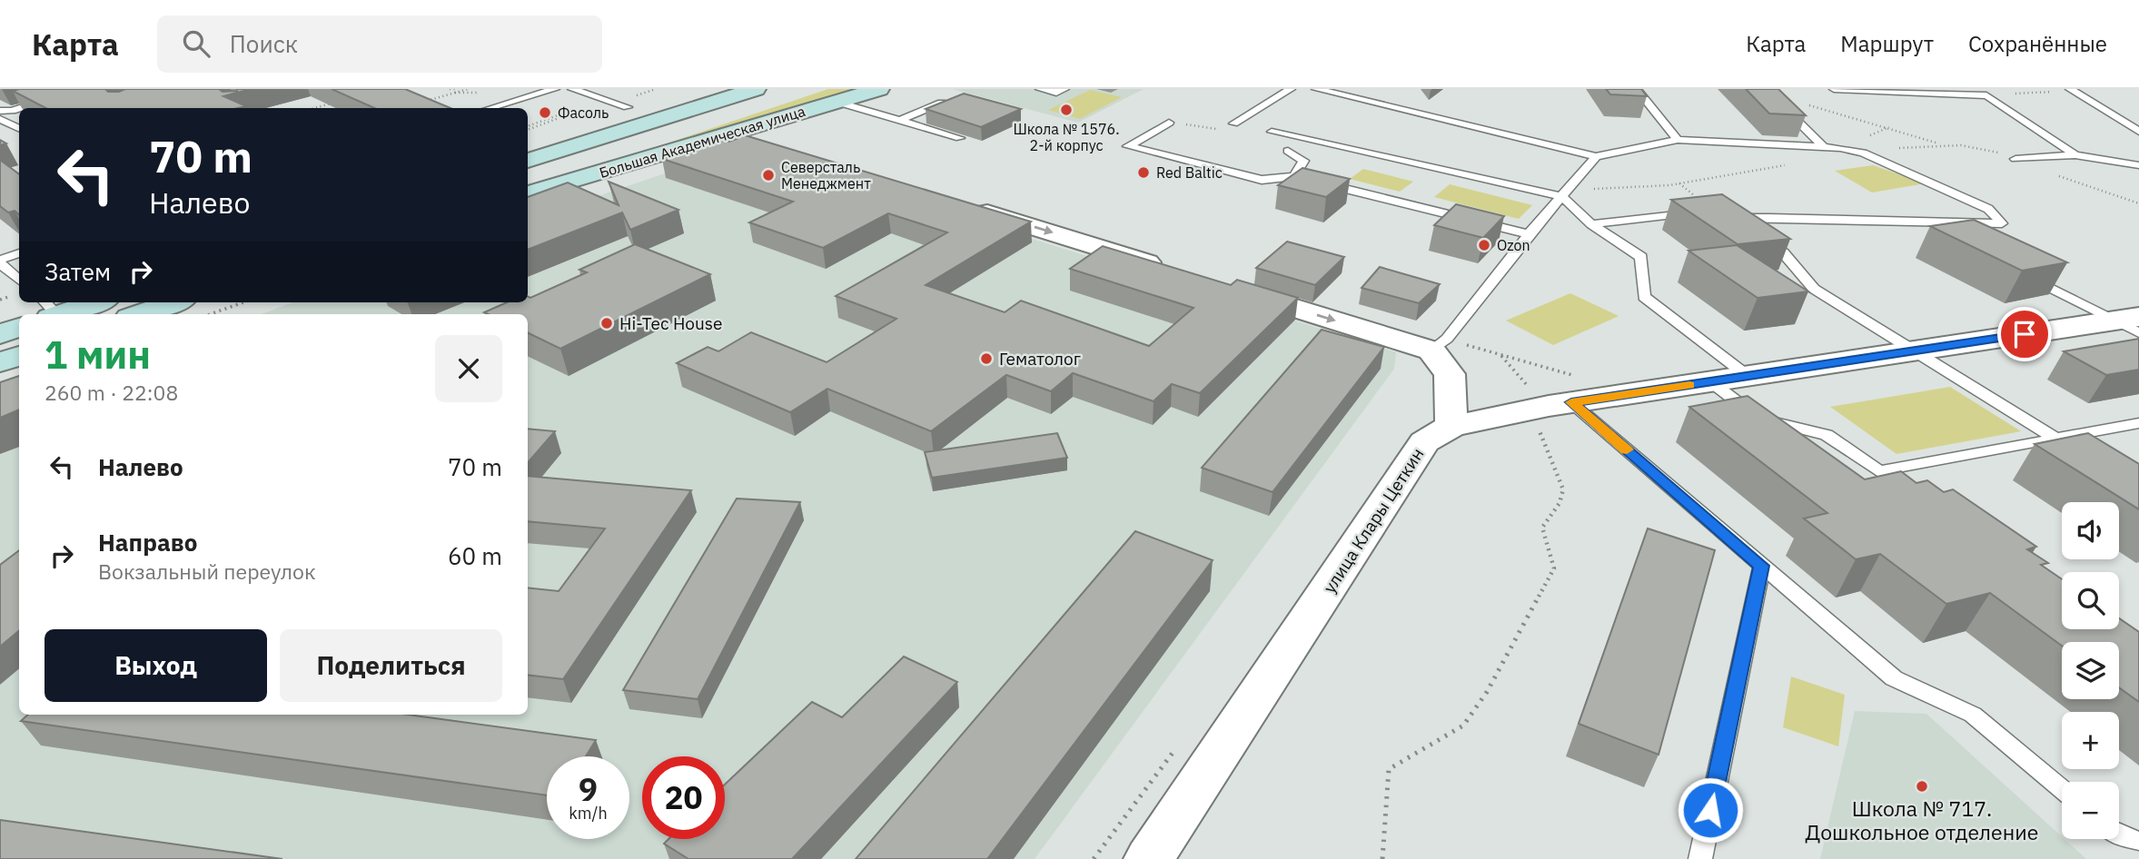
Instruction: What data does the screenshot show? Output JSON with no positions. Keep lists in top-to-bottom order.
{
  "streets": {
    "main road": ["Большая Академическая улица"],
    "street": ["улица Клары Цеткин"]
  },
  "places": [
    "Школа № 1576. 2-й корпус",
    "Фасоль",
    "Red Baltic",
    "Северсталь Менеджмент",
    "Ozon",
    "Hi-Tec House",
    "Гематолог",
    "Школа № 717. Дошкольное отделение"
  ],
  "page": {
    "header": "Карта",
    "search": "Поиск",
    "nav": ["Карта", "Маршрут", "Сохранённые"],
    "turn": ["70 m", "Налево"],
    "then": "Затем",
    "heading": ["1 мин", "260 m · 22:08"],
    "list": [
      {
        "name": "Налево",
        "value": "70 m"
      },
      {
        "name": "Направо",
        "note": "Вокзальный переулок",
        "value": "60 m"
      }
    ],
    "map_buttons": ["+", "−"],
    "buttons": ["Выход", "Поделиться"],
    "speed": "9 km/h",
    "limit": "20"
  }
}
